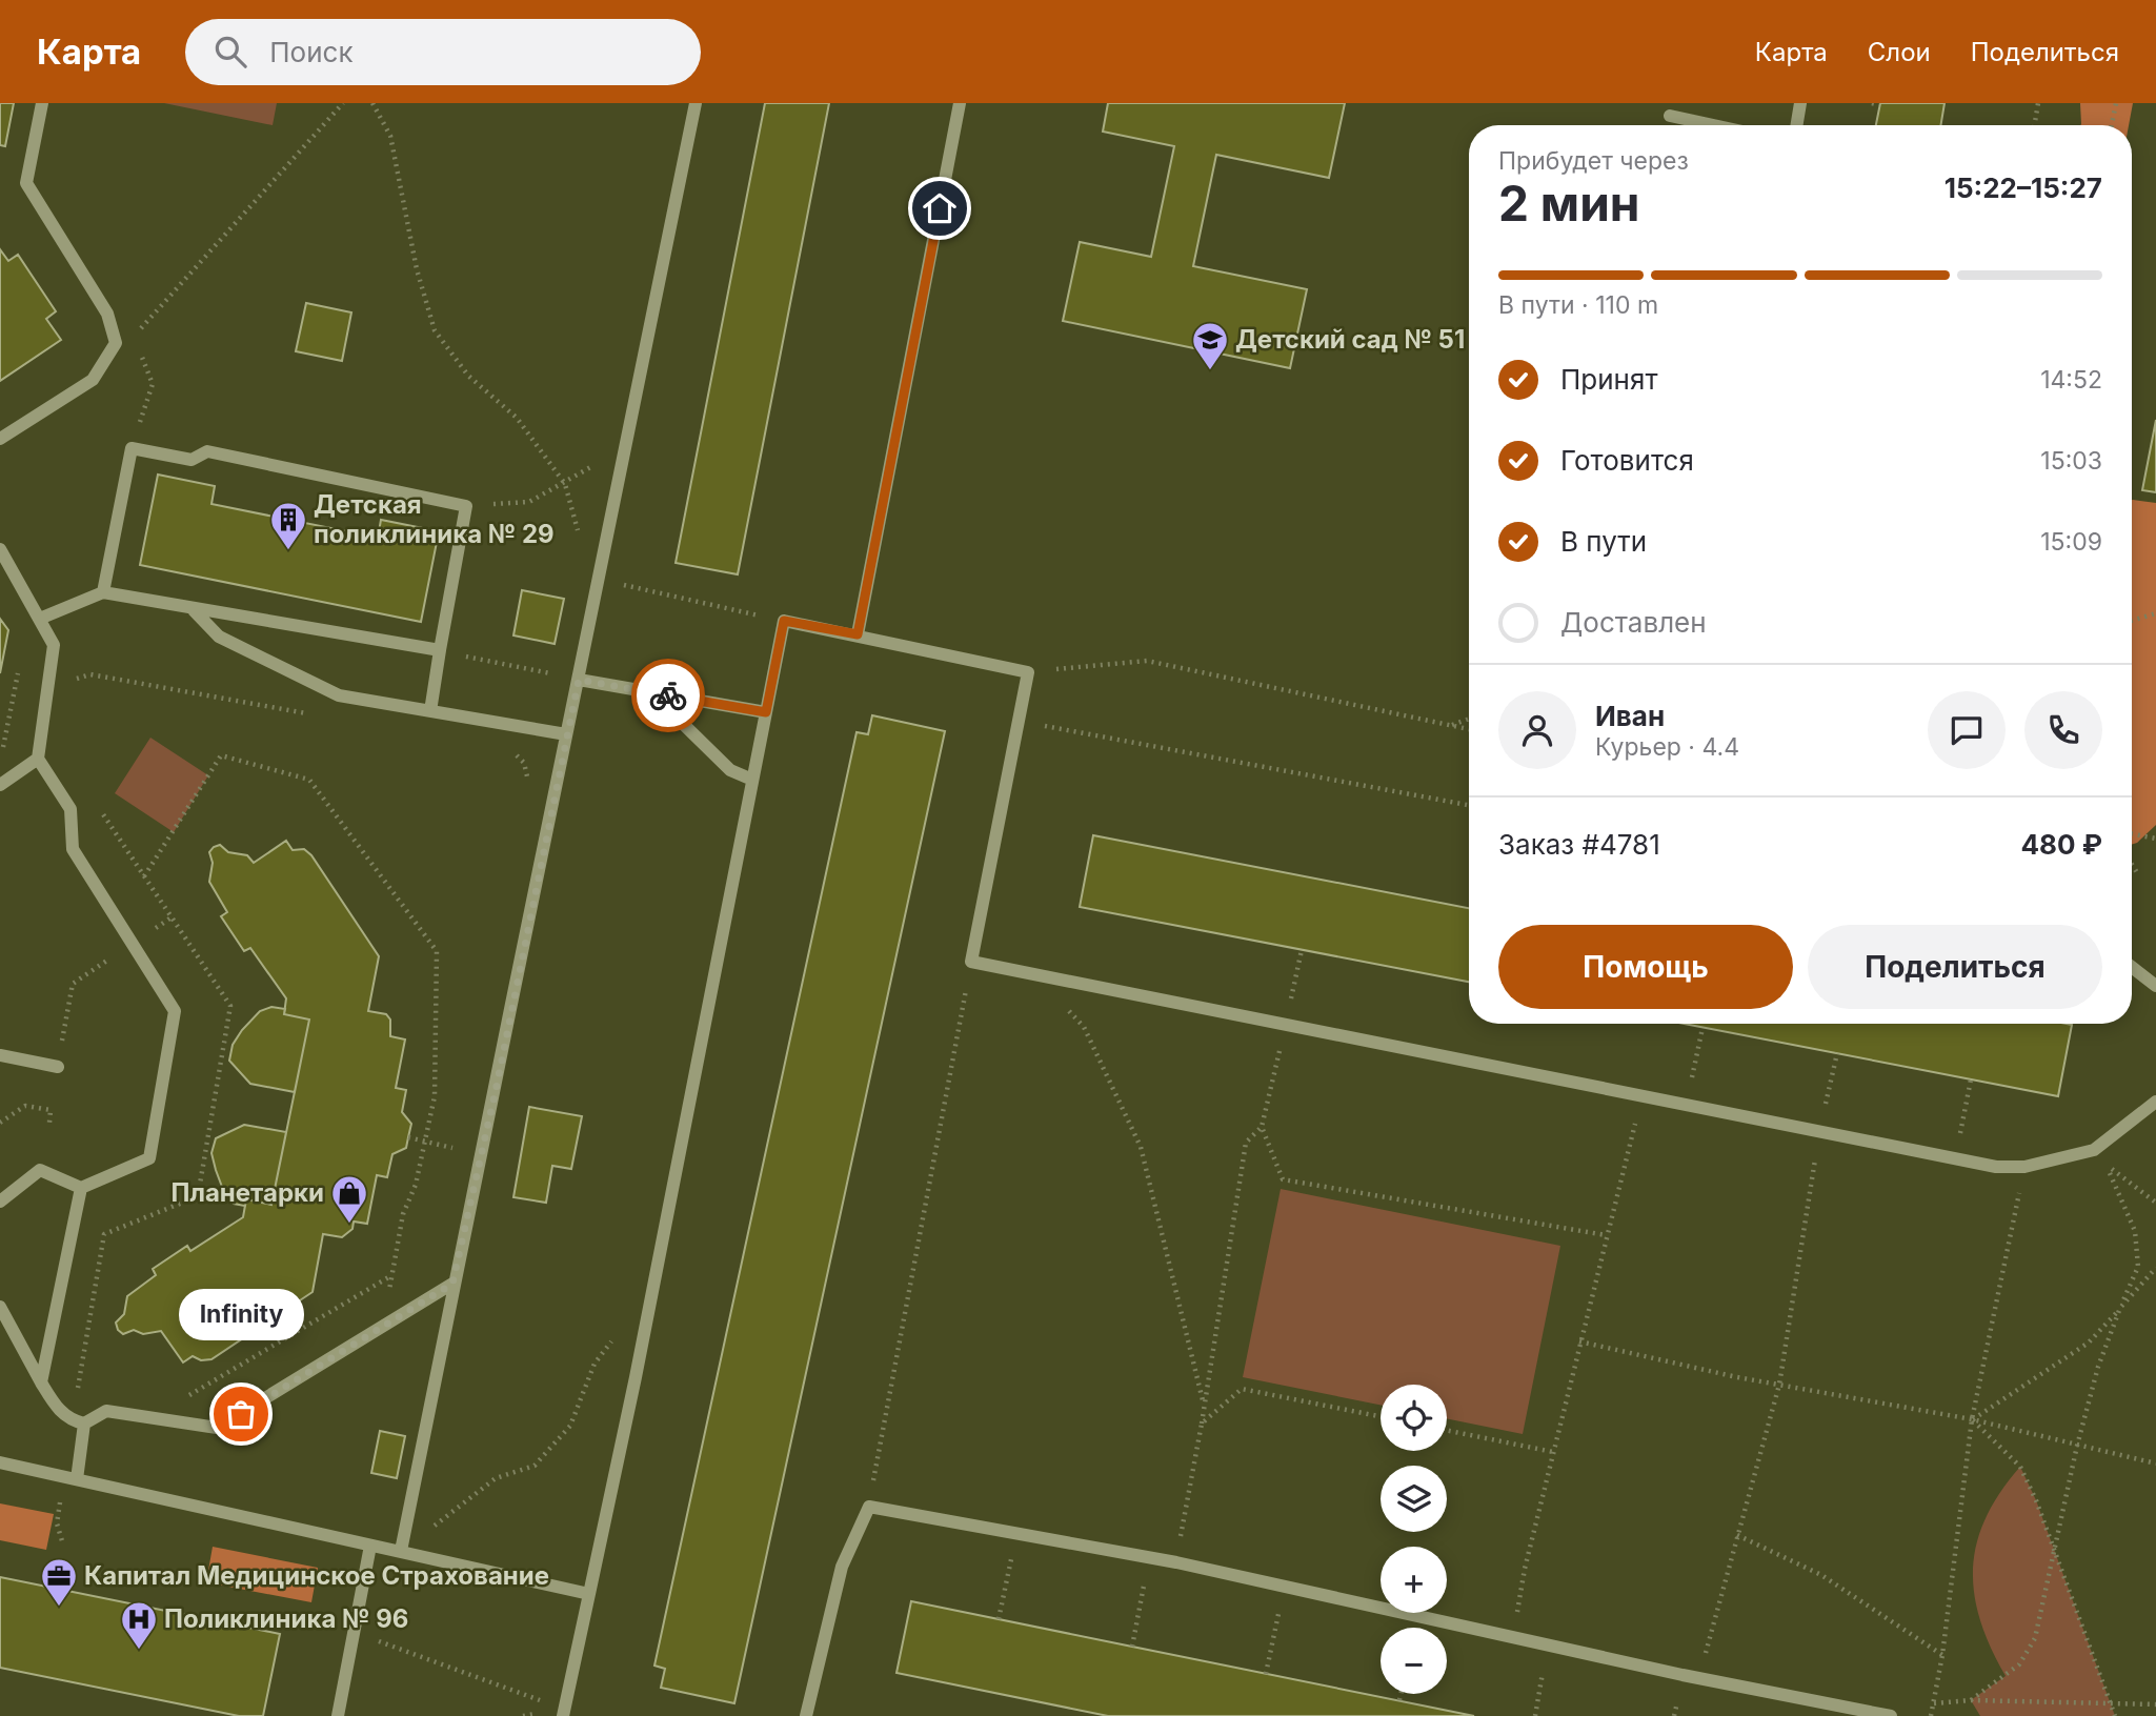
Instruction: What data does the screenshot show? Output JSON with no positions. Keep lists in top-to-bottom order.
{
  "places": {
    "school or university": ["Детский сад № 51"],
    "building": ["Детская поликлиника № 29"],
    "shop": ["Планетарки"],
    "other": ["Infinity"],
    "office": ["Капитал Медицинское Страхование"],
    "hospital": ["Поликлиника № 96"]
  },
  "page": {
    "header": "Карта",
    "search": "Поиск",
    "nav": ["Карта", "Слои", "Поделиться"],
    "heading": ["2 мин", "Прибудет через", "15:22–15:27"],
    "panel": [
      "Иван",
      "Курьер · 4.4",
      "Заказ #4781",
      "480 ₽"
    ],
    "bar": "В пути · 110 m",
    "list": [
      ["Принят", "14:52"],
      ["Готовится", "15:03"],
      ["В пути", "15:09"],
      "Доставлен"
    ],
    "buttons": ["Помощь", "Поделиться"],
    "bubble": "Infinity",
    "map_buttons": ["+", "−"]
  }
}
